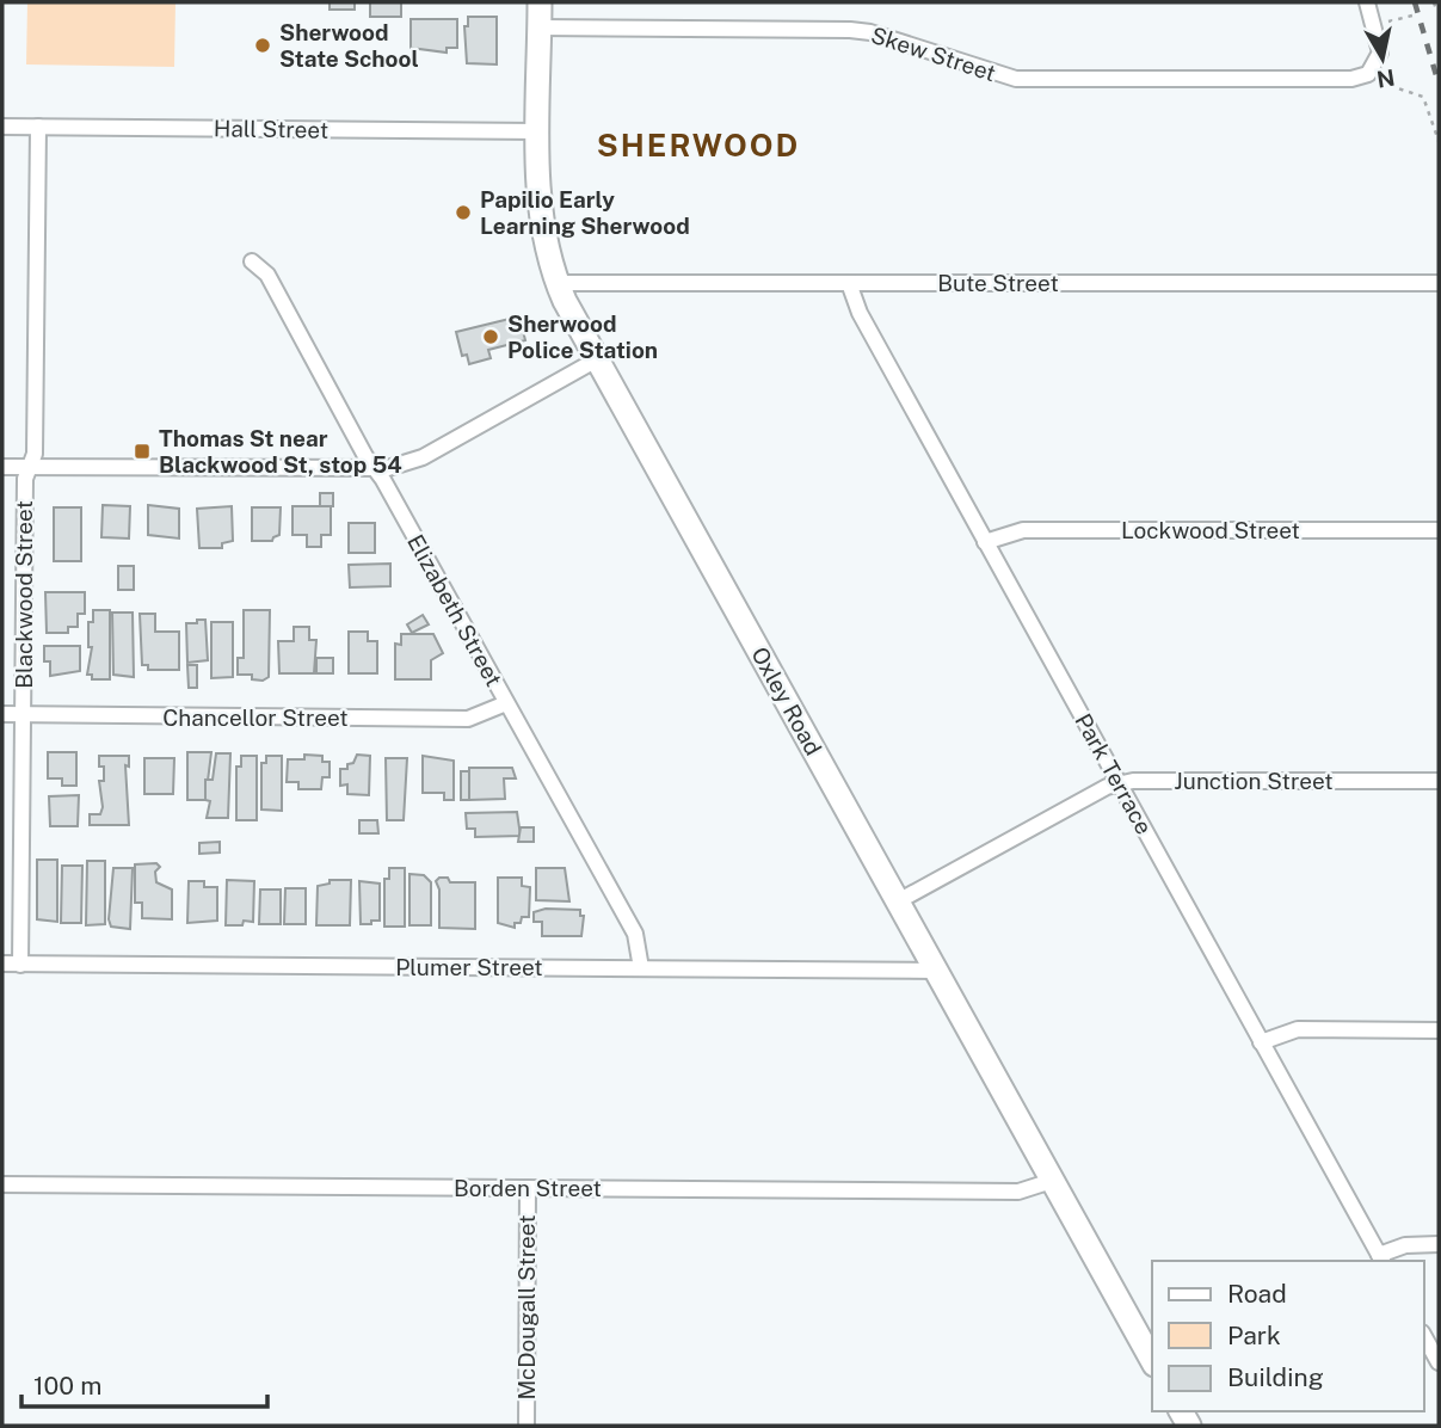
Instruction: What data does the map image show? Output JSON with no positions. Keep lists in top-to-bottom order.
{
  "streets": {
    "main road": ["Oxley Road"],
    "street": [
      "Skew Street",
      "Hall Street",
      "Bute Street",
      "Lockwood Street",
      "Blackwood Street",
      "Elizabeth Street",
      "Chancellor Street",
      "Park Terrace",
      "Junction Street",
      "Plumer Street",
      "Borden Street",
      "McDougall Street"
    ]
  },
  "crossings": [
    ["Skew Street", "Oxley Road"],
    ["Hall Street", "Blackwood Street"],
    ["Hall Street", "Oxley Road"],
    ["Bute Street", "Oxley Road"],
    ["Bute Street", "Park Terrace"],
    ["Lockwood Street", "Park Terrace"],
    ["Blackwood Street", "Chancellor Street"],
    ["Blackwood Street", "Plumer Street"],
    ["Elizabeth Street", "Chancellor Street"],
    ["Elizabeth Street", "Plumer Street"],
    ["Oxley Road", "Junction Street"],
    ["Oxley Road", "Plumer Street"],
    ["Oxley Road", "Borden Street"],
    ["Park Terrace", "Junction Street"],
    ["Borden Street", "McDougall Street"]
  ],
  "districts": ["SHERWOOD"],
  "places": {
    "other": ["Sherwood State School", "Papilio Early Learning Sherwood", "Sherwood Police Station"],
    "transit": ["Thomas St near Blackwood St, stop 54"]
  },
  "legend": ["Road", "Park", "Building"],
  "scale_bar": "100 m",
  "north": "bottom"
}
